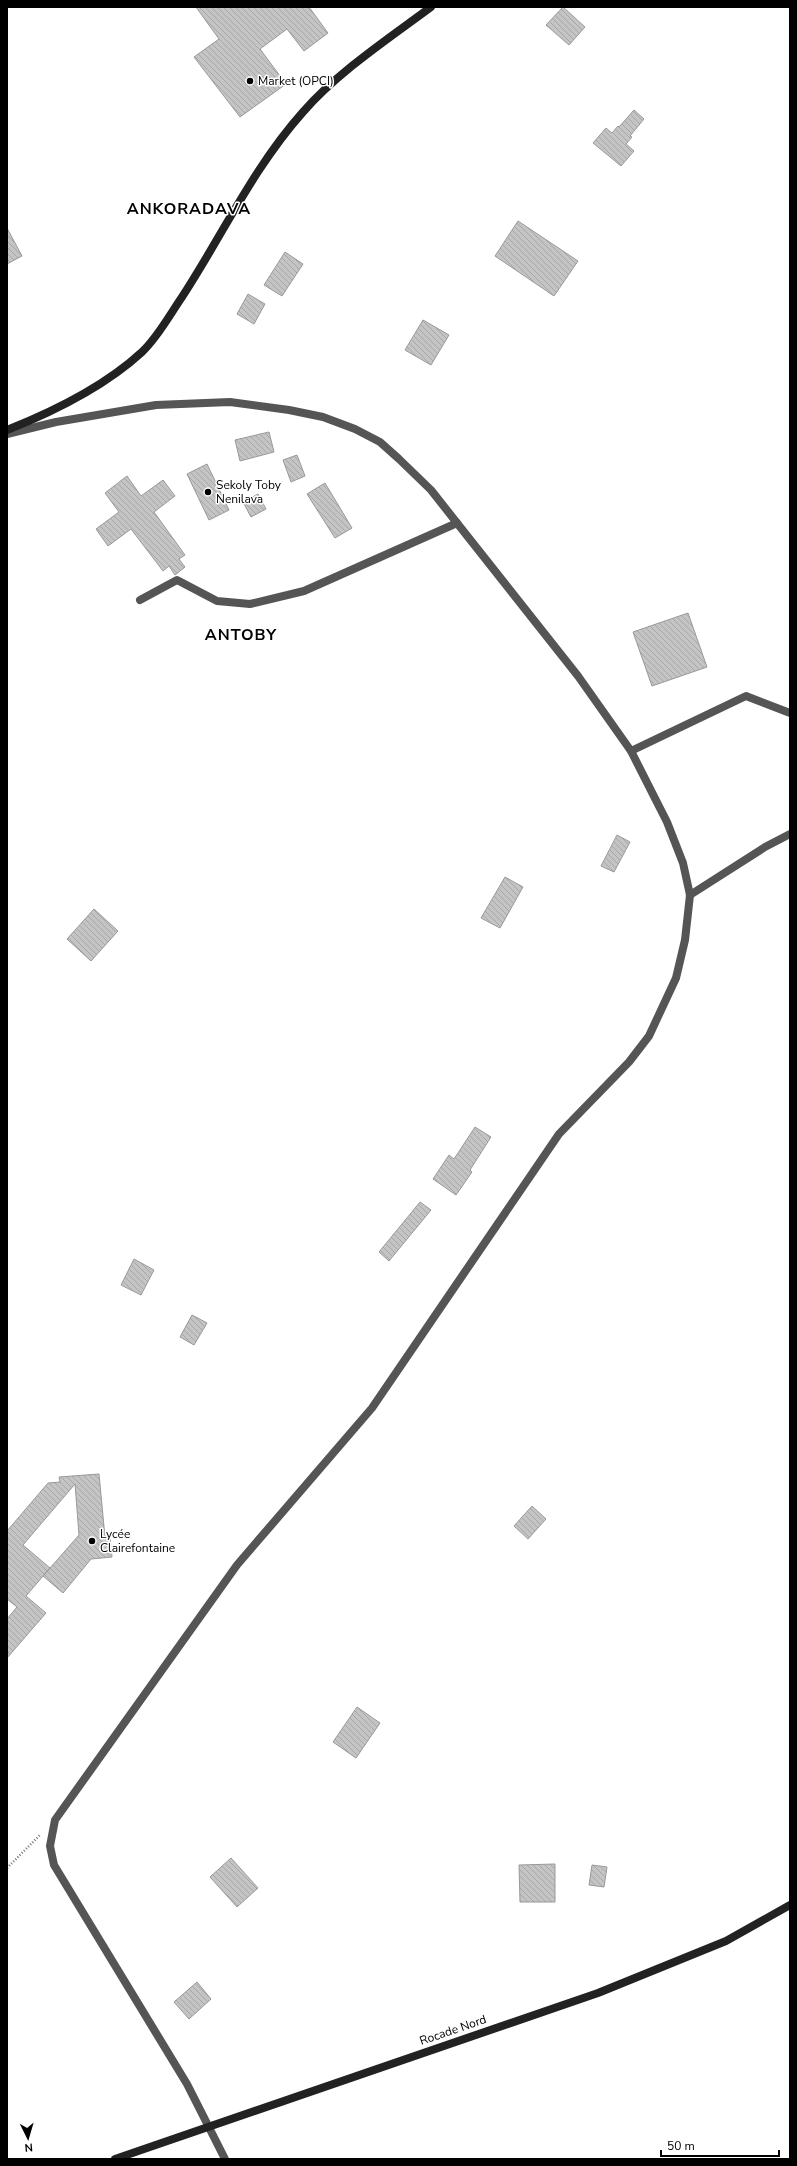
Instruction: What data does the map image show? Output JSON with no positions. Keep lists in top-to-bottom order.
{
  "streets": {
    "main road": ["Rocade Nord"]
  },
  "districts": ["ANKORADAVA", "ANTOBY"],
  "places": ["Market (OPCI)", "Sekoly Toby Nenilava", "Lycée Clairefontaine"],
  "scale_bar": "50 m",
  "north": "bottom"
}
